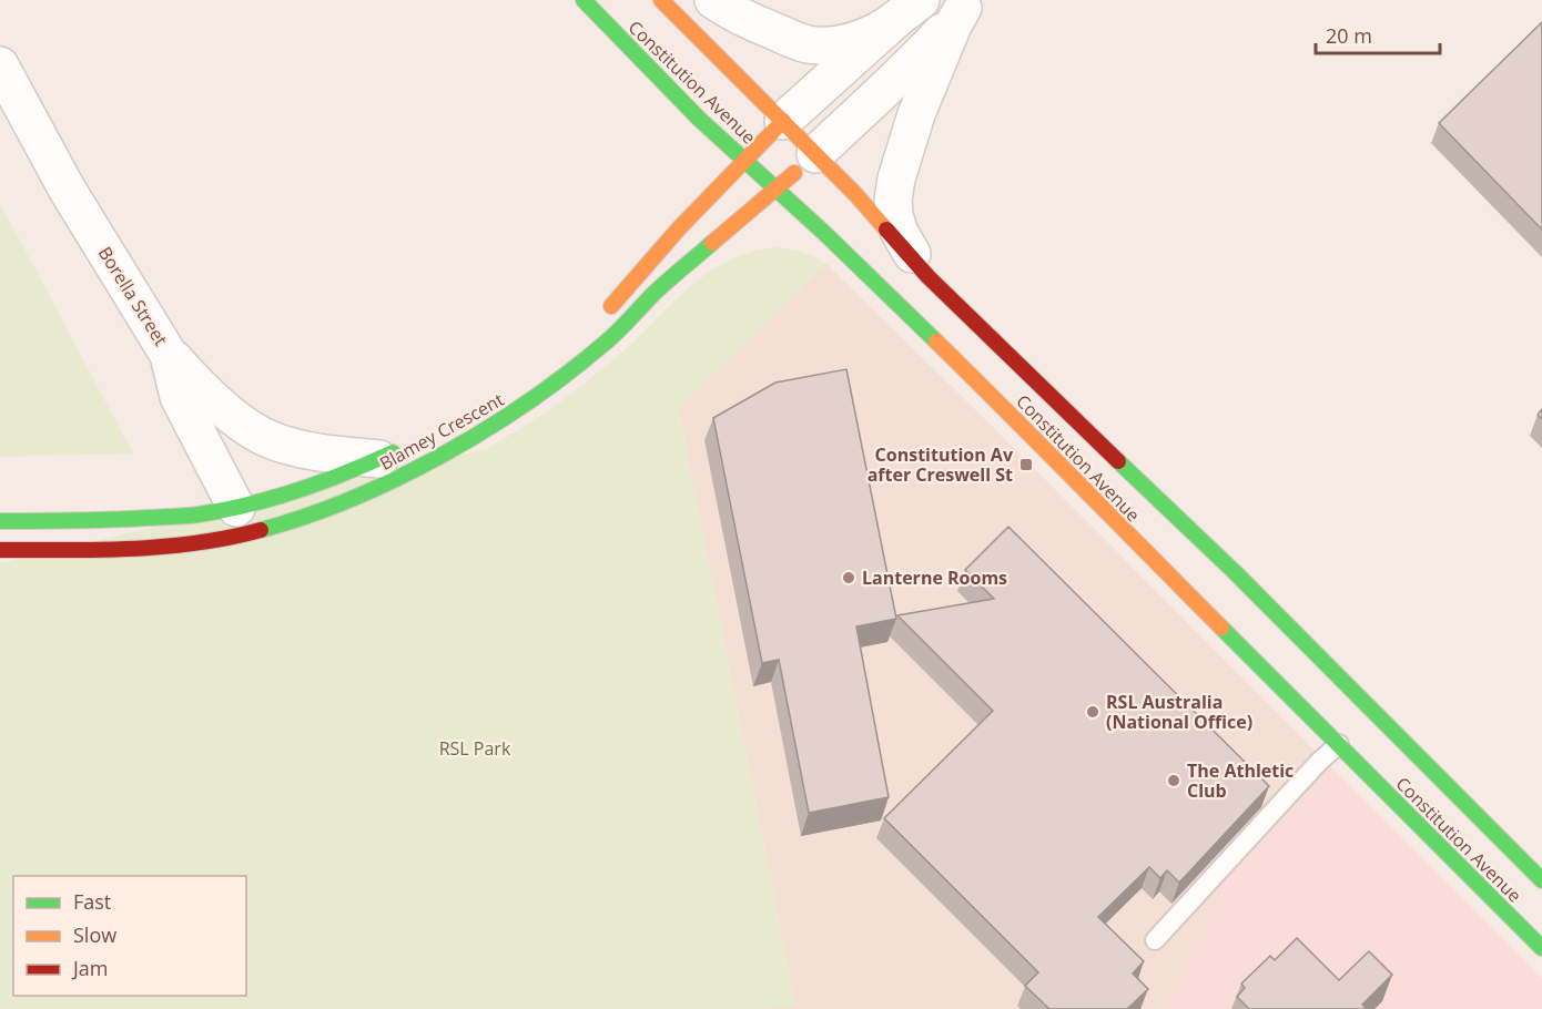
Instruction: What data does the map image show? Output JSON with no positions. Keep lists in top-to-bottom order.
{
  "streets": {
    "street": ["Constitution Avenue", "Borella Street", "Blamey Crescent"]
  },
  "crossings": [
    ["Constitution Avenue", "Blamey Crescent"],
    ["Borella Street", "Blamey Crescent"]
  ],
  "parks": ["RSL Park"],
  "places": {
    "transit": ["Constitution Av after Creswell St"],
    "other": ["Lanterne Rooms", "RSL Australia (National Office)", "The Athletic Club"]
  },
  "legend": ["Fast", "Slow", "Jam"],
  "scale_bar": "20 m"
}
